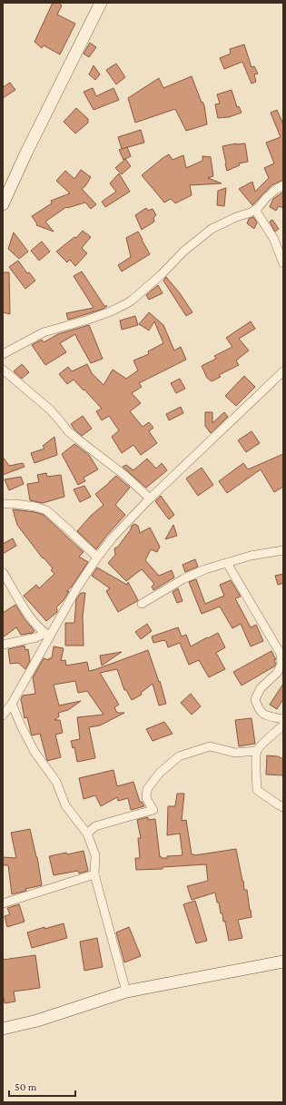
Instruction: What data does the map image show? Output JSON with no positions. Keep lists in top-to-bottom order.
{
  "scale_bar": "50 m"
}
